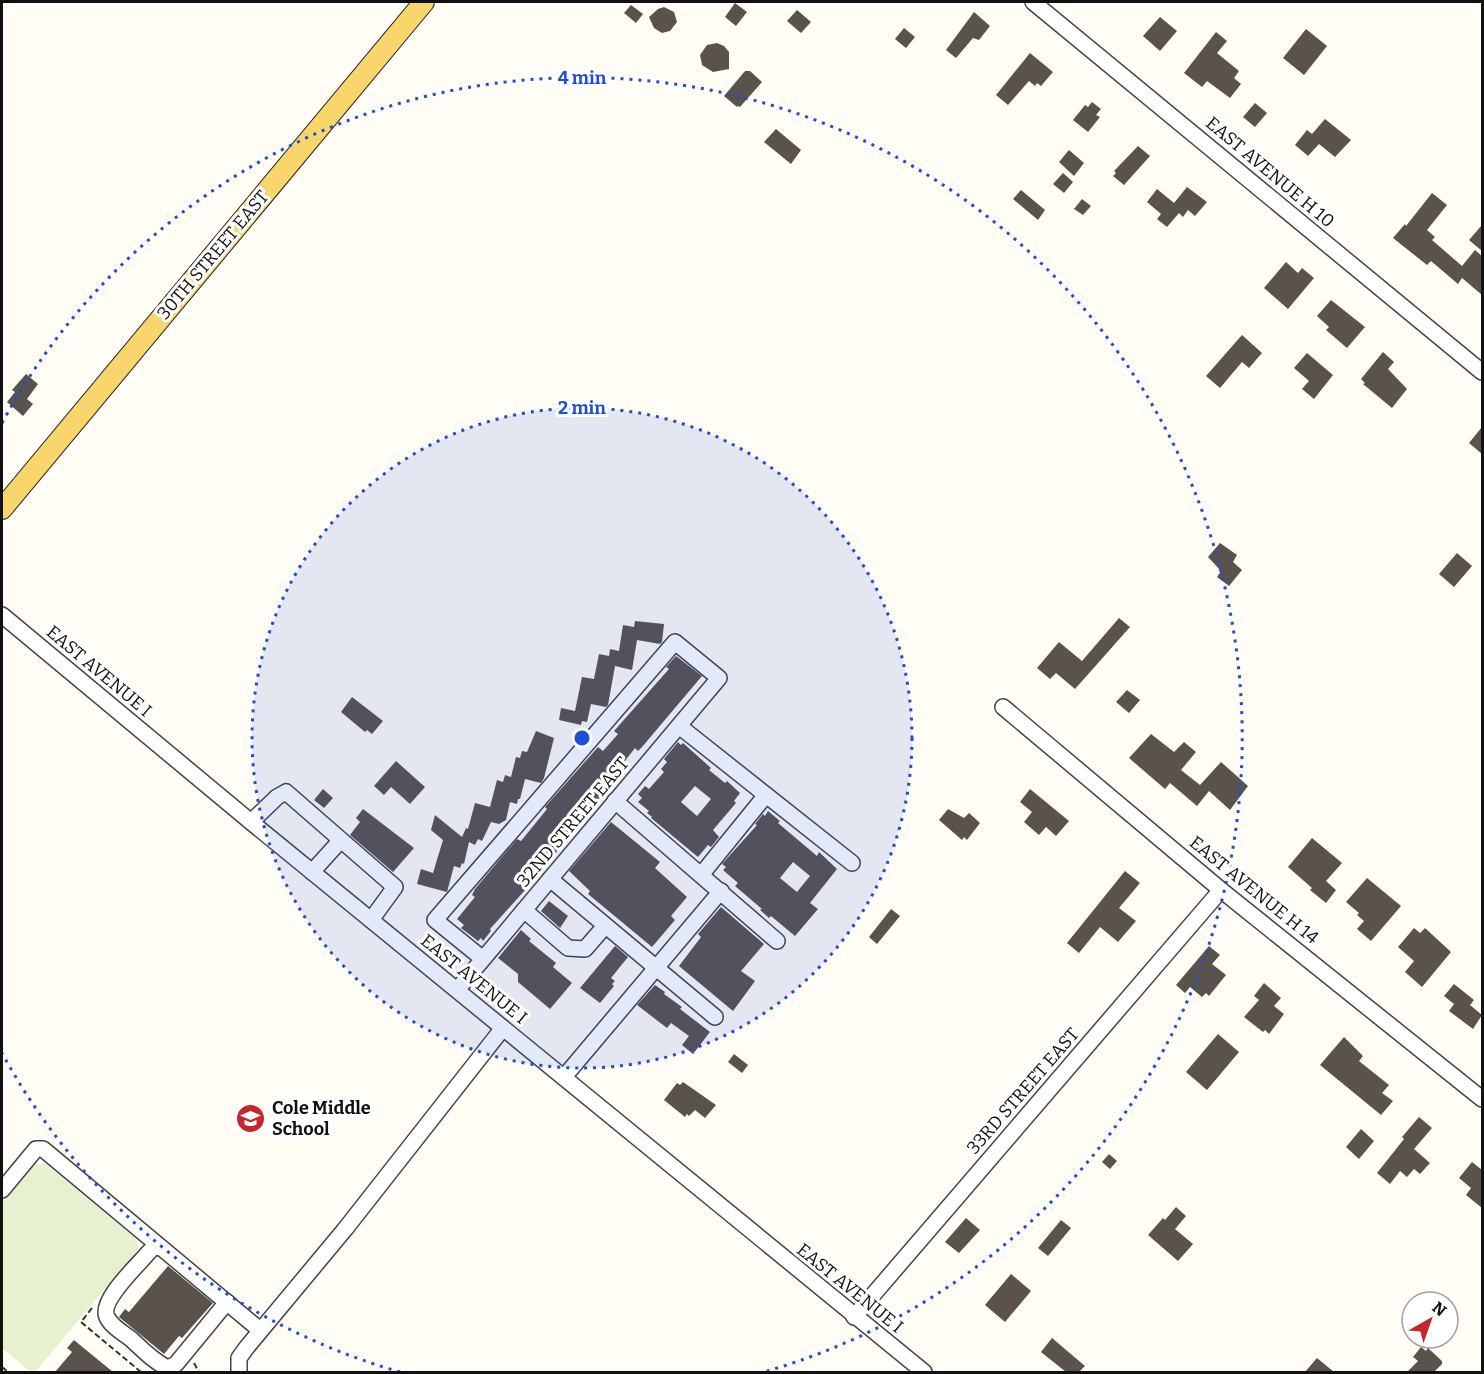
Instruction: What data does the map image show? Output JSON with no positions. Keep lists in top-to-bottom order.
{
  "streets": {
    "main road": ["30TH STREET EAST"],
    "street": [
      "EAST AVENUE H 10",
      "EAST AVENUE I",
      "32ND STREET EAST",
      "EAST AVENUE H 14",
      "33RD STREET EAST"
    ]
  },
  "crossings": [
    ["EAST AVENUE I", "32ND STREET EAST"],
    ["EAST AVENUE I", "33RD STREET EAST"],
    ["EAST AVENUE H 14", "33RD STREET EAST"]
  ],
  "places": {
    "school or university": ["Cole Middle School"]
  },
  "north": "top right",
  "rings": ["4 min", "2 min"]
}
